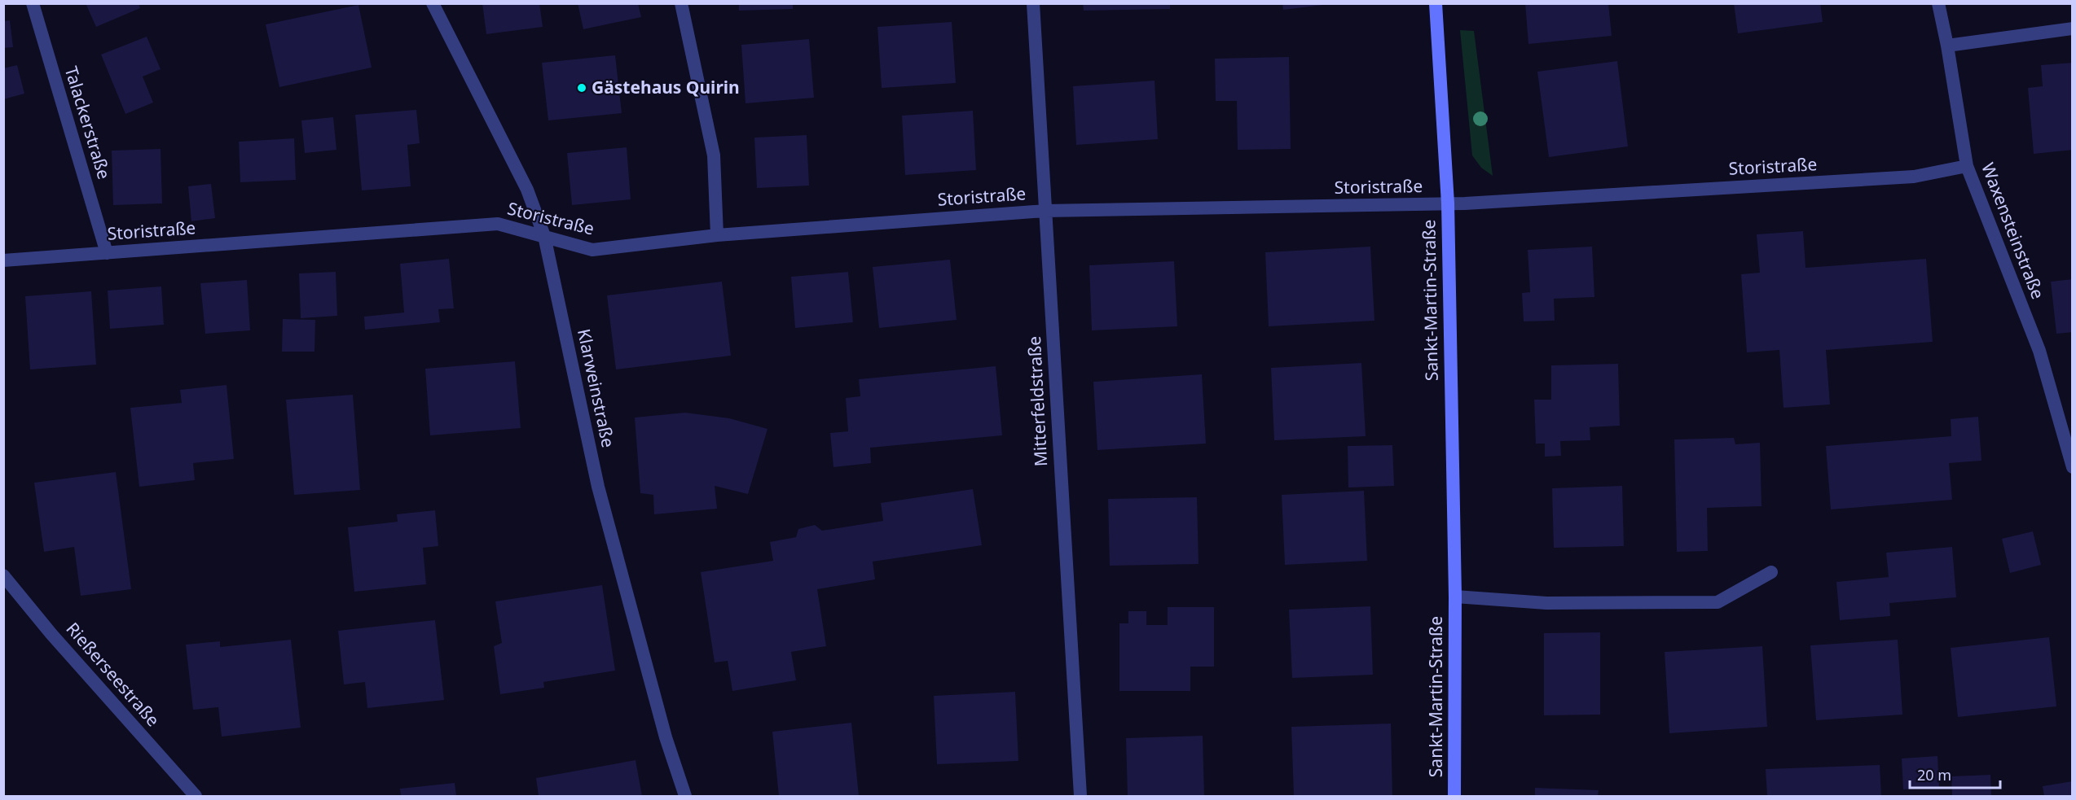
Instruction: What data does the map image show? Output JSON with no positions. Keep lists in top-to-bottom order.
{
  "streets": {
    "main road": ["Sankt-Martin-Straße"],
    "street": [
      "Talackerstraße",
      "Storistraße",
      "Waxensteinstraße",
      "Klarweinstraße",
      "Mitterfeldstraße",
      "Rießerseestraße"
    ]
  },
  "crossings": [
    ["Talackerstraße", "Storistraße"],
    ["Storistraße", "Waxensteinstraße"],
    ["Storistraße", "Sankt-Martin-Straße"],
    ["Storistraße", "Klarweinstraße"],
    ["Storistraße", "Mitterfeldstraße"]
  ],
  "places": ["Gästehaus Quirin"],
  "scale_bar": "20 m"
}
